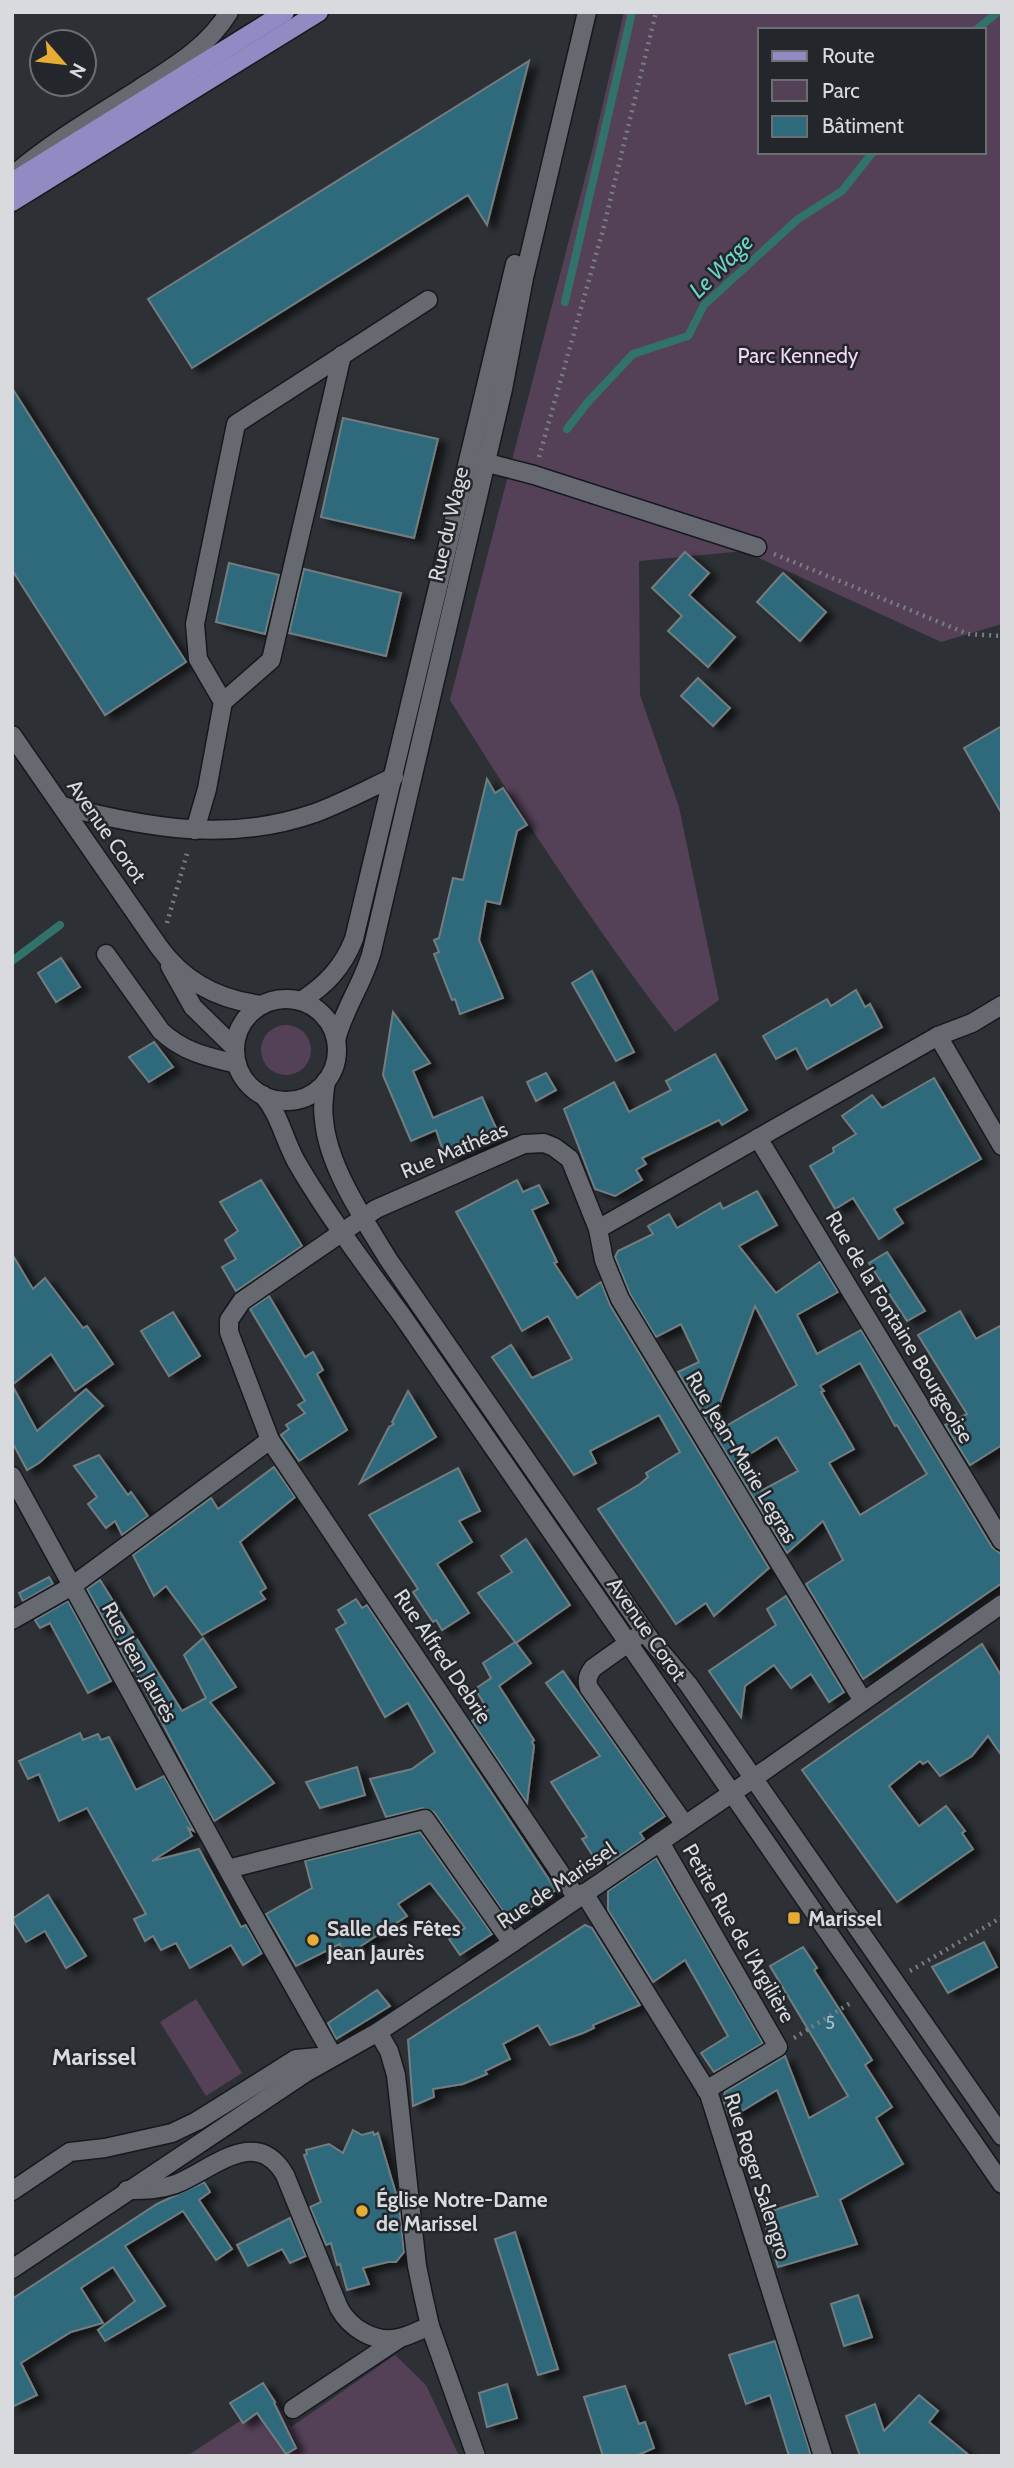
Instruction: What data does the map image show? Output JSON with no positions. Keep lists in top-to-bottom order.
{
  "streets": {
    "street": [
      "Rue du Wage",
      "Avenue Corot",
      "Rue Mathéas",
      "Rue de la Fontaine Bourgeoise",
      "Rue Jean-Marie Legras",
      "Rue Alfred Debrie",
      "Rue Jean Jaurès",
      "Rue de Marissel",
      "Petite Rue de l'Argilière",
      "Rue Roger Salengro"
    ]
  },
  "crossings": [
    ["Rue du Wage", "Avenue Corot"],
    ["Avenue Corot", "Rue Mathéas"],
    ["Avenue Corot", "Rue de Marissel"],
    ["Rue Mathéas", "Rue Jean-Marie Legras"],
    ["Rue Mathéas", "Rue Alfred Debrie"],
    ["Rue Jean-Marie Legras", "Rue de Marissel"],
    ["Rue Alfred Debrie", "Rue de Marissel"],
    ["Rue Alfred Debrie", "Rue Roger Salengro"],
    ["Rue Jean Jaurès", "Rue de Marissel"],
    ["Rue de Marissel", "Petite Rue de l'Argilière"],
    ["Rue de Marissel", "Rue Roger Salengro"]
  ],
  "districts": ["Marissel"],
  "water": ["Le Wage"],
  "parks": ["Parc Kennedy"],
  "places": {
    "transit": ["Marissel"],
    "other": ["Salle des Fêtes Jean Jaurès", "Église Notre-Dame de Marissel"]
  },
  "house_numbers": ["5"],
  "legend": ["Route", "Parc", "Bâtiment"],
  "north": "bottom right"
}
